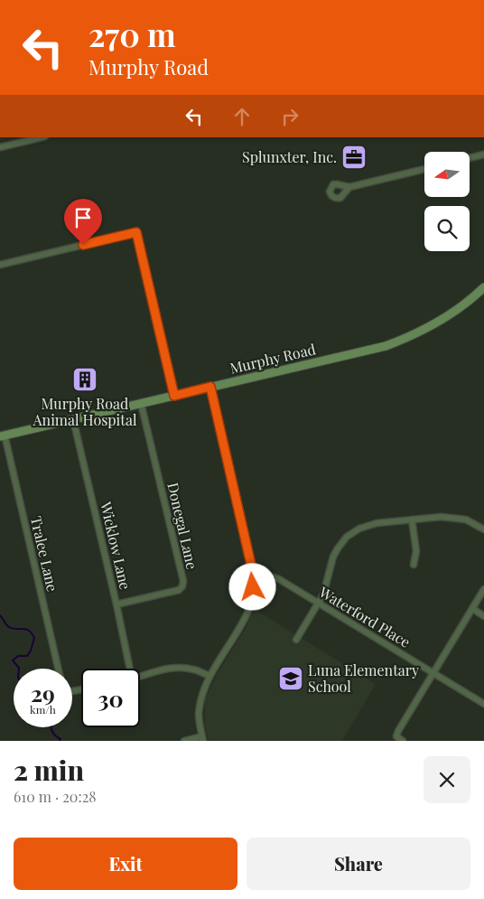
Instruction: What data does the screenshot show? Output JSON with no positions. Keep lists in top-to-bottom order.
{
  "streets": {
    "main road": ["Murphy Road"],
    "street": [
      "Donegal Lane",
      "Wicklow Lane",
      "Tralee Lane",
      "Waterford Place"
    ]
  },
  "crossings": [
    ["Murphy Road", "Donegal Lane"],
    ["Murphy Road", "Wicklow Lane"],
    ["Murphy Road", "Tralee Lane"],
    ["Donegal Lane", "Wicklow Lane"]
  ],
  "places": {
    "office": ["Splunxter, Inc."],
    "building": ["Murphy Road Animal Hospital"],
    "school or university": ["Luna Elementary School"]
  },
  "north": "left",
  "page": {
    "turn": ["270 m", "Murphy Road"],
    "speed": "29 km/h",
    "limit": "30",
    "heading": ["2 min", "610 m · 20:28"],
    "buttons": ["Exit", "Share"]
  }
}
